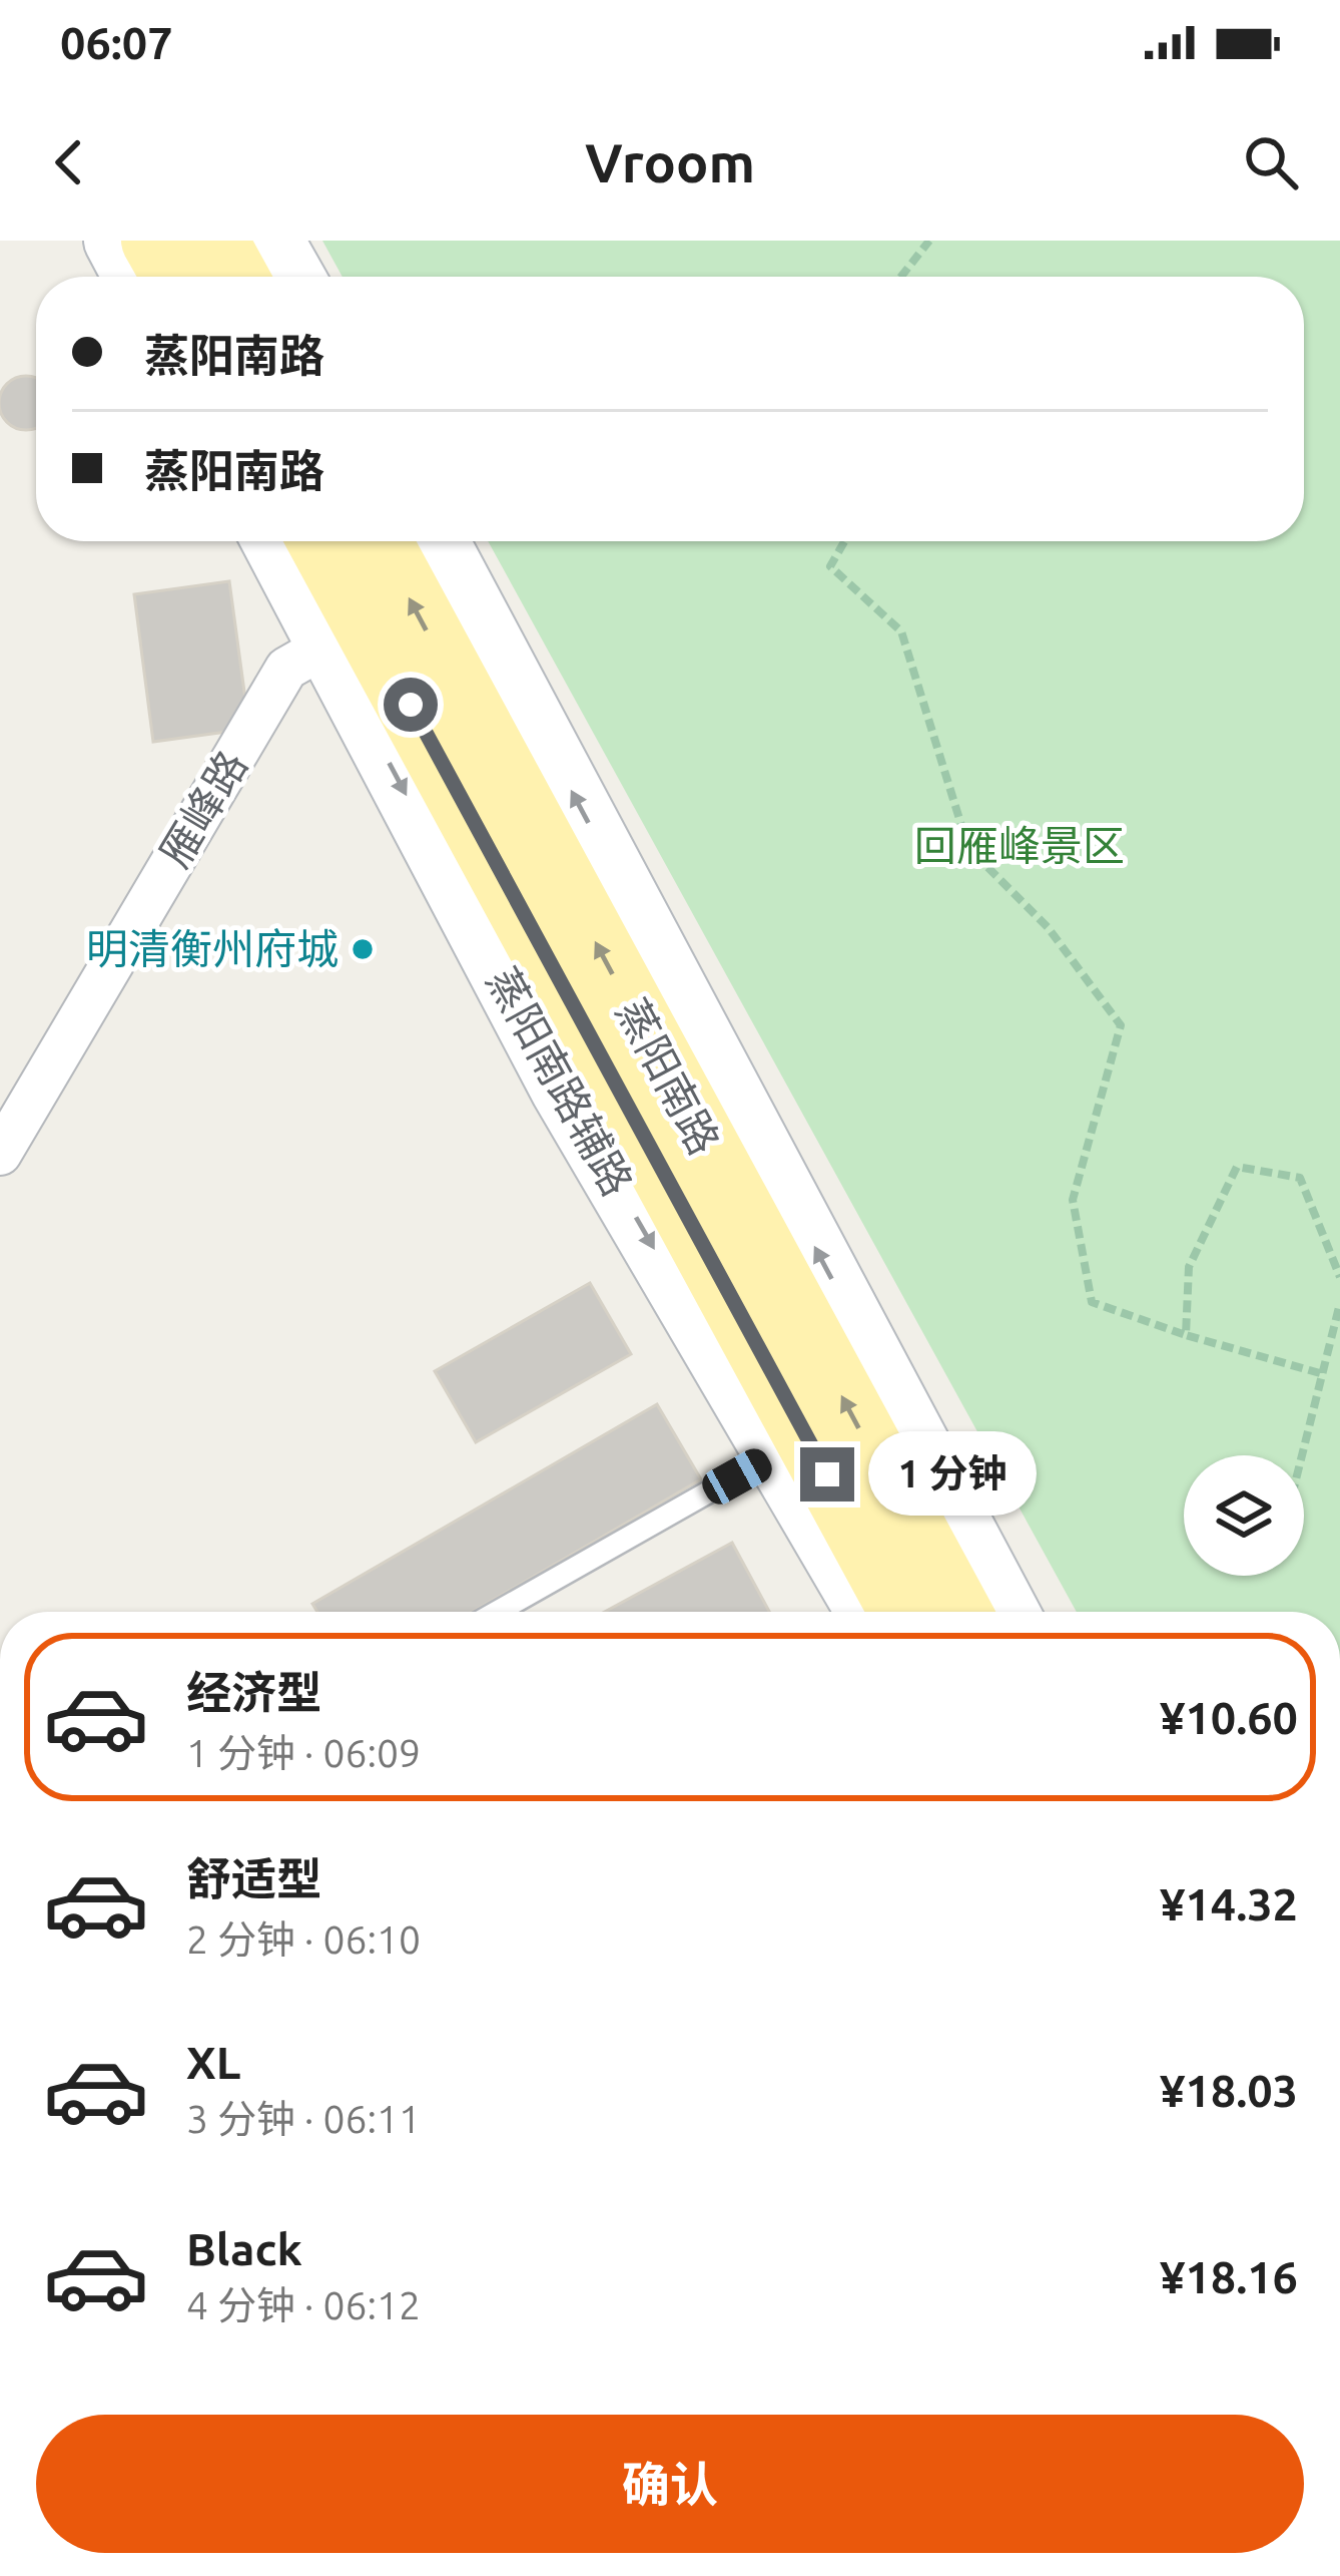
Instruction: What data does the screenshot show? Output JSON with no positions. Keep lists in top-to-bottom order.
{
  "streets": {
    "main road": ["蒸阳南路"],
    "street": ["雁峰路"]
  },
  "crossings": [
    ["雁峰路", "蒸阳南路"]
  ],
  "parks": ["回雁峰景区"],
  "places": ["明清衡州府城"],
  "page": {
    "status": "06:07",
    "header": "Vroom",
    "banner": ["蒸阳南路", "蒸阳南路"],
    "bubble": "1 分钟",
    "list": [
      {
        "name": "经济型",
        "note": "1 分钟 · 06:09",
        "value": "¥10.60"
      },
      {
        "name": "舒适型",
        "note": "2 分钟 · 06:10",
        "value": "¥14.32"
      },
      {
        "name": "XL",
        "note": "3 分钟 · 06:11",
        "value": "¥18.03"
      },
      {
        "name": "Black",
        "note": "4 分钟 · 06:12",
        "value": "¥18.16"
      }
    ],
    "buttons": "确认"
  }
}
